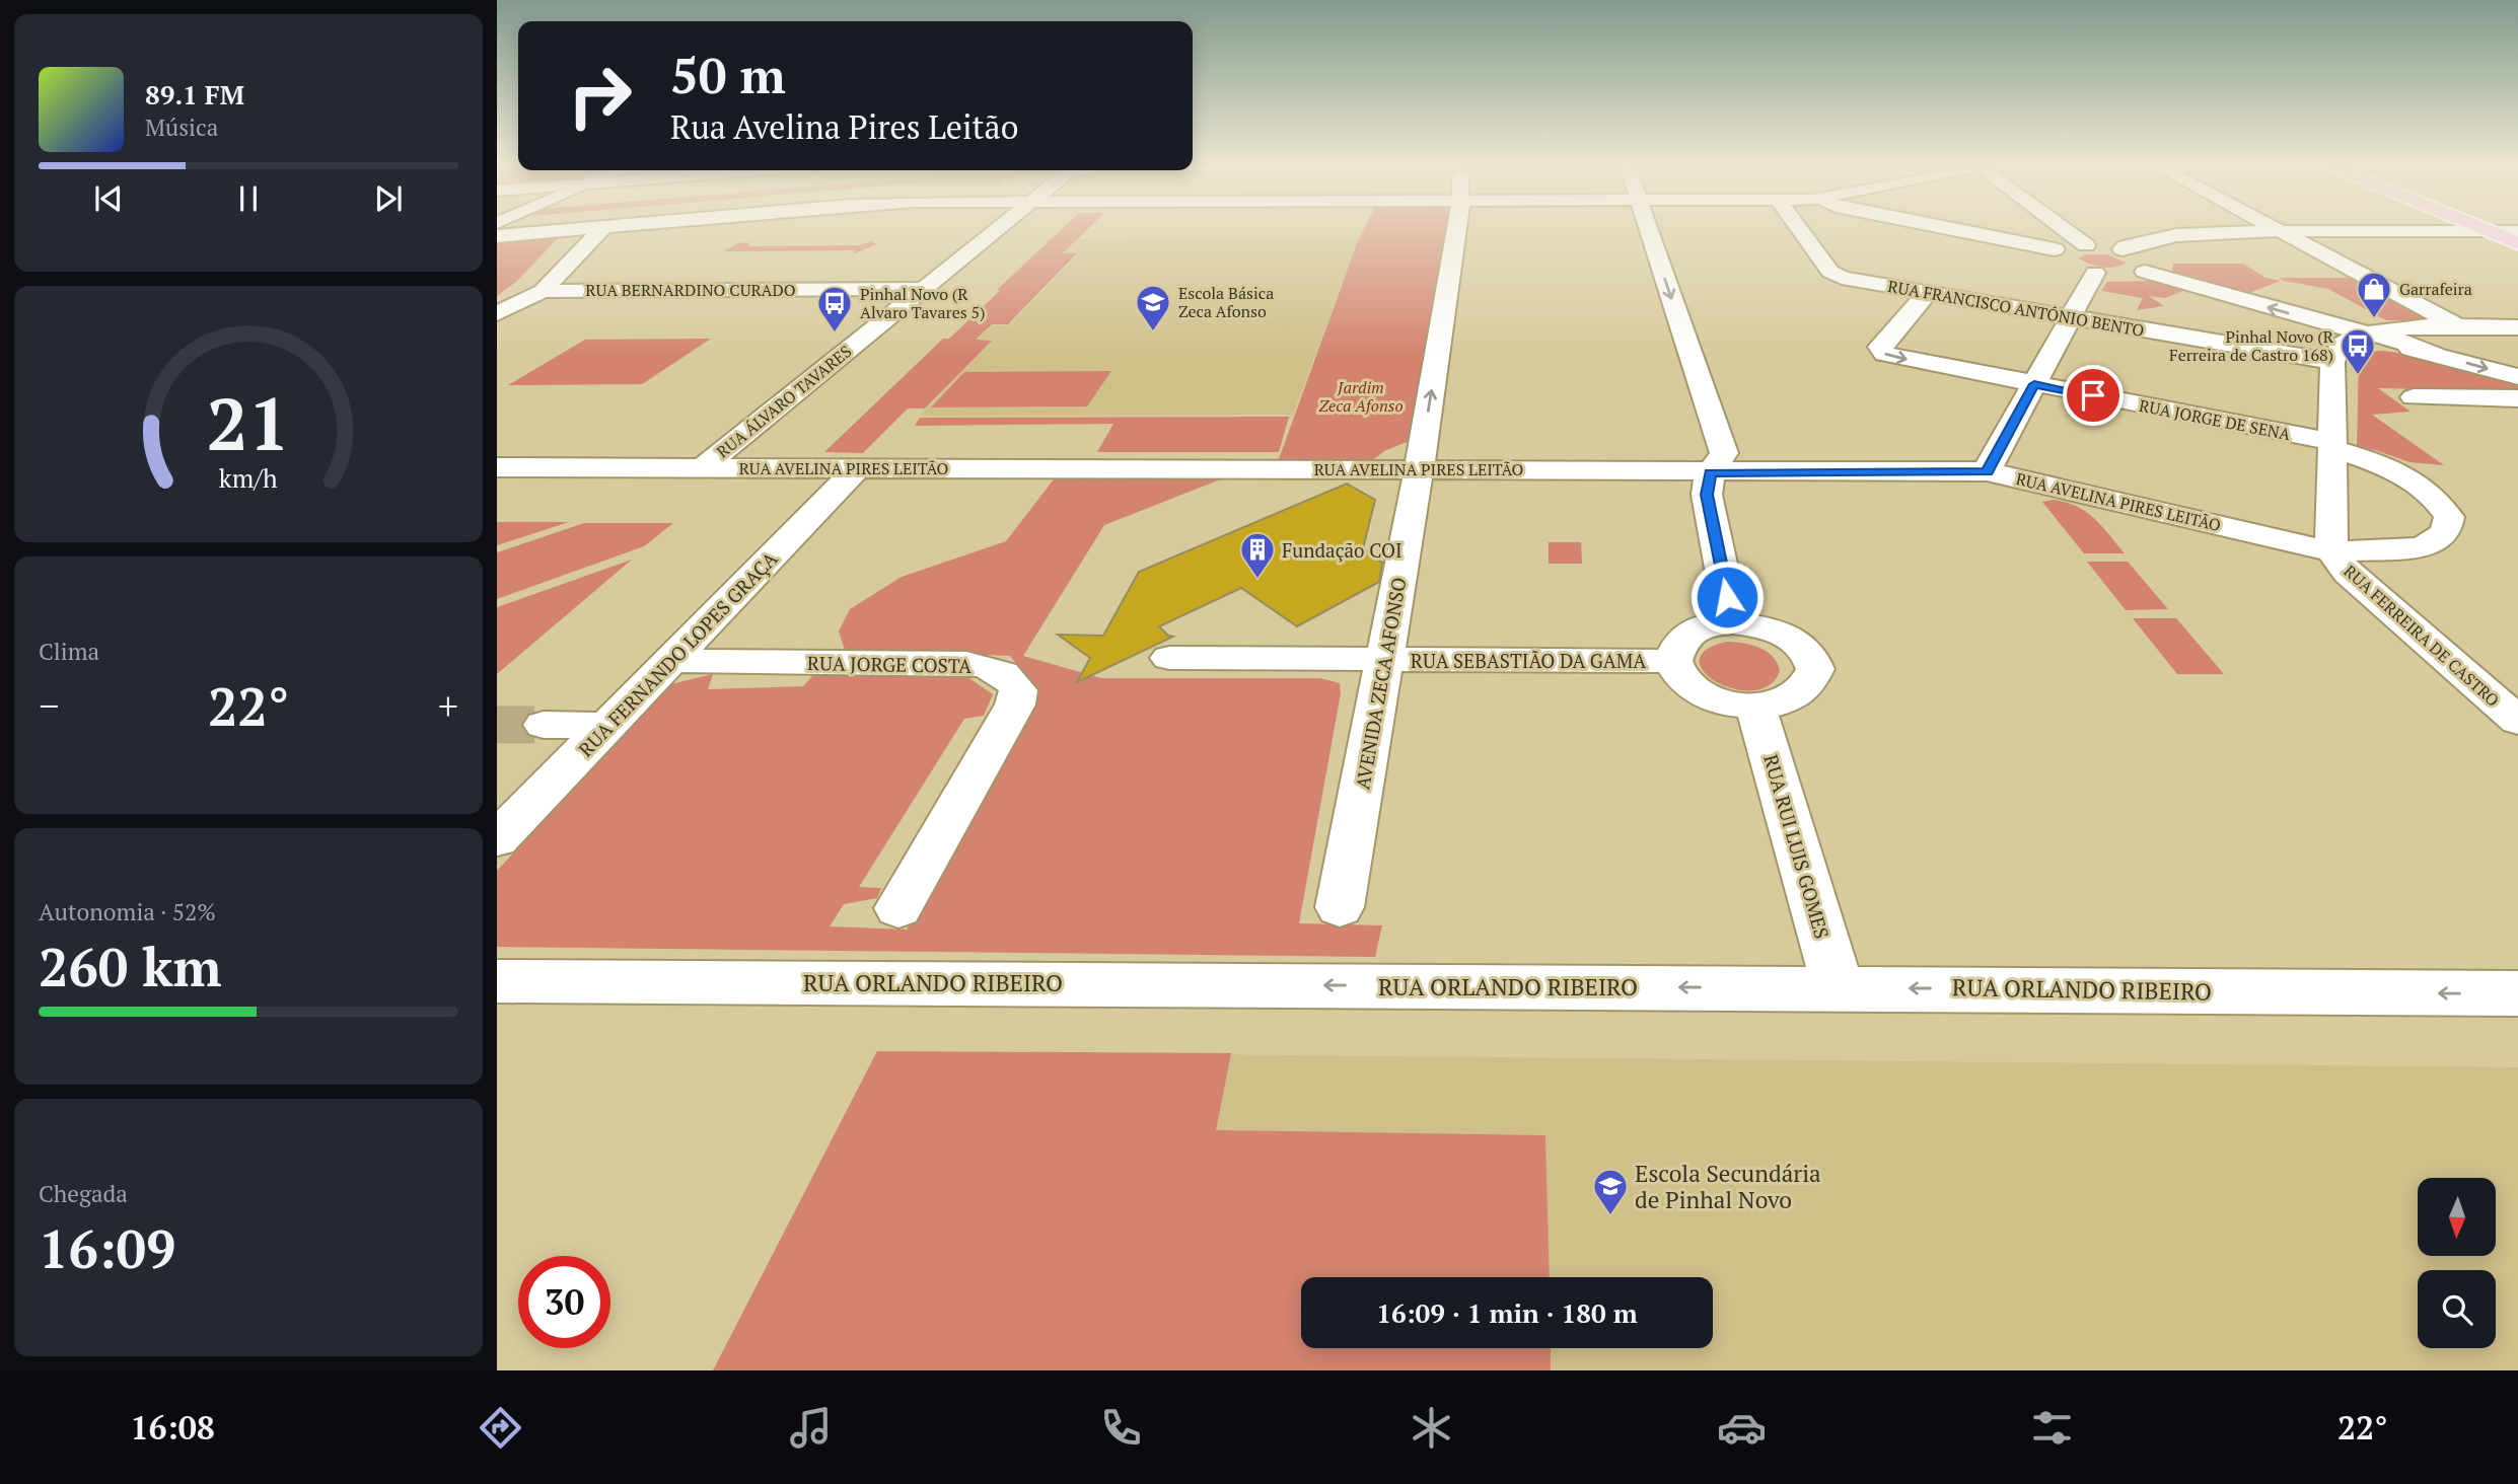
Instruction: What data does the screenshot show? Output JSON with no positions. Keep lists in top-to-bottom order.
{
  "streets": {
    "street": [
      "RUA BERNARDINO CURADO",
      "RUA FRANCISCO ANTÓNIO BENTO",
      "RUA ÁLVARO TAVARES",
      "RUA JORGE DE SENA",
      "RUA AVELINA PIRES LEITÃO",
      "RUA FERREIRA DE CASTRO",
      "RUA FERNANDO LOPES GRAÇA",
      "RUA SEBASTIÃO DA GAMA",
      "RUA JORGE COSTA",
      "AVENIDA ZECA AFONSO",
      "RUA RUI LUIS GOMES",
      "RUA ORLANDO RIBEIRO"
    ]
  },
  "crossings": [
    ["RUA BERNARDINO CURADO", "RUA ÁLVARO TAVARES"],
    ["RUA FRANCISCO ANTÓNIO BENTO", "RUA JORGE DE SENA"],
    ["RUA FRANCISCO ANTÓNIO BENTO", "RUA FERREIRA DE CASTRO"],
    ["RUA ÁLVARO TAVARES", "RUA AVELINA PIRES LEITÃO"],
    ["RUA JORGE DE SENA", "RUA AVELINA PIRES LEITÃO"],
    ["RUA JORGE DE SENA", "RUA FERREIRA DE CASTRO"],
    ["RUA AVELINA PIRES LEITÃO", "RUA FERREIRA DE CASTRO"],
    ["RUA AVELINA PIRES LEITÃO", "RUA FERNANDO LOPES GRAÇA"],
    ["RUA AVELINA PIRES LEITÃO", "AVENIDA ZECA AFONSO"],
    ["RUA FERNANDO LOPES GRAÇA", "RUA JORGE COSTA"],
    ["RUA SEBASTIÃO DA GAMA", "AVENIDA ZECA AFONSO"],
    ["RUA SEBASTIÃO DA GAMA", "RUA RUI LUIS GOMES"],
    ["RUA RUI LUIS GOMES", "RUA ORLANDO RIBEIRO"]
  ],
  "one_way": ["AVENIDA ZECA AFONSO", "RUA ORLANDO RIBEIRO"],
  "parks": ["Jardim Zeca Afonso"],
  "places": {
    "shop": ["Garrafeira"],
    "school or university": ["Escola Básica Zeca Afonso", "Escola Secundária de Pinhal Novo"],
    "bus stop": ["Pinhal Novo (R Alvaro Tavares 5)", "Pinhal Novo (R Ferreira de Castro 168)"],
    "building": ["Fundação COI"]
  },
  "north": "bottom",
  "page": {
    "turn": ["50 m", "Rua Avelina Pires Leitão"],
    "song": ["89.1 FM", "Música"],
    "tile": [
      "Clima",
      ["Autonomia · 52%", "260 km"],
      ["Chegada", "16:09"]
    ],
    "heat": ["−", "22°", "+"],
    "limit": "30",
    "trip": "16:09 · 1 min · 180 m",
    "tabs": ["16:08", "22°"],
    "gauge": ["21", "km/h"]
  }
}
